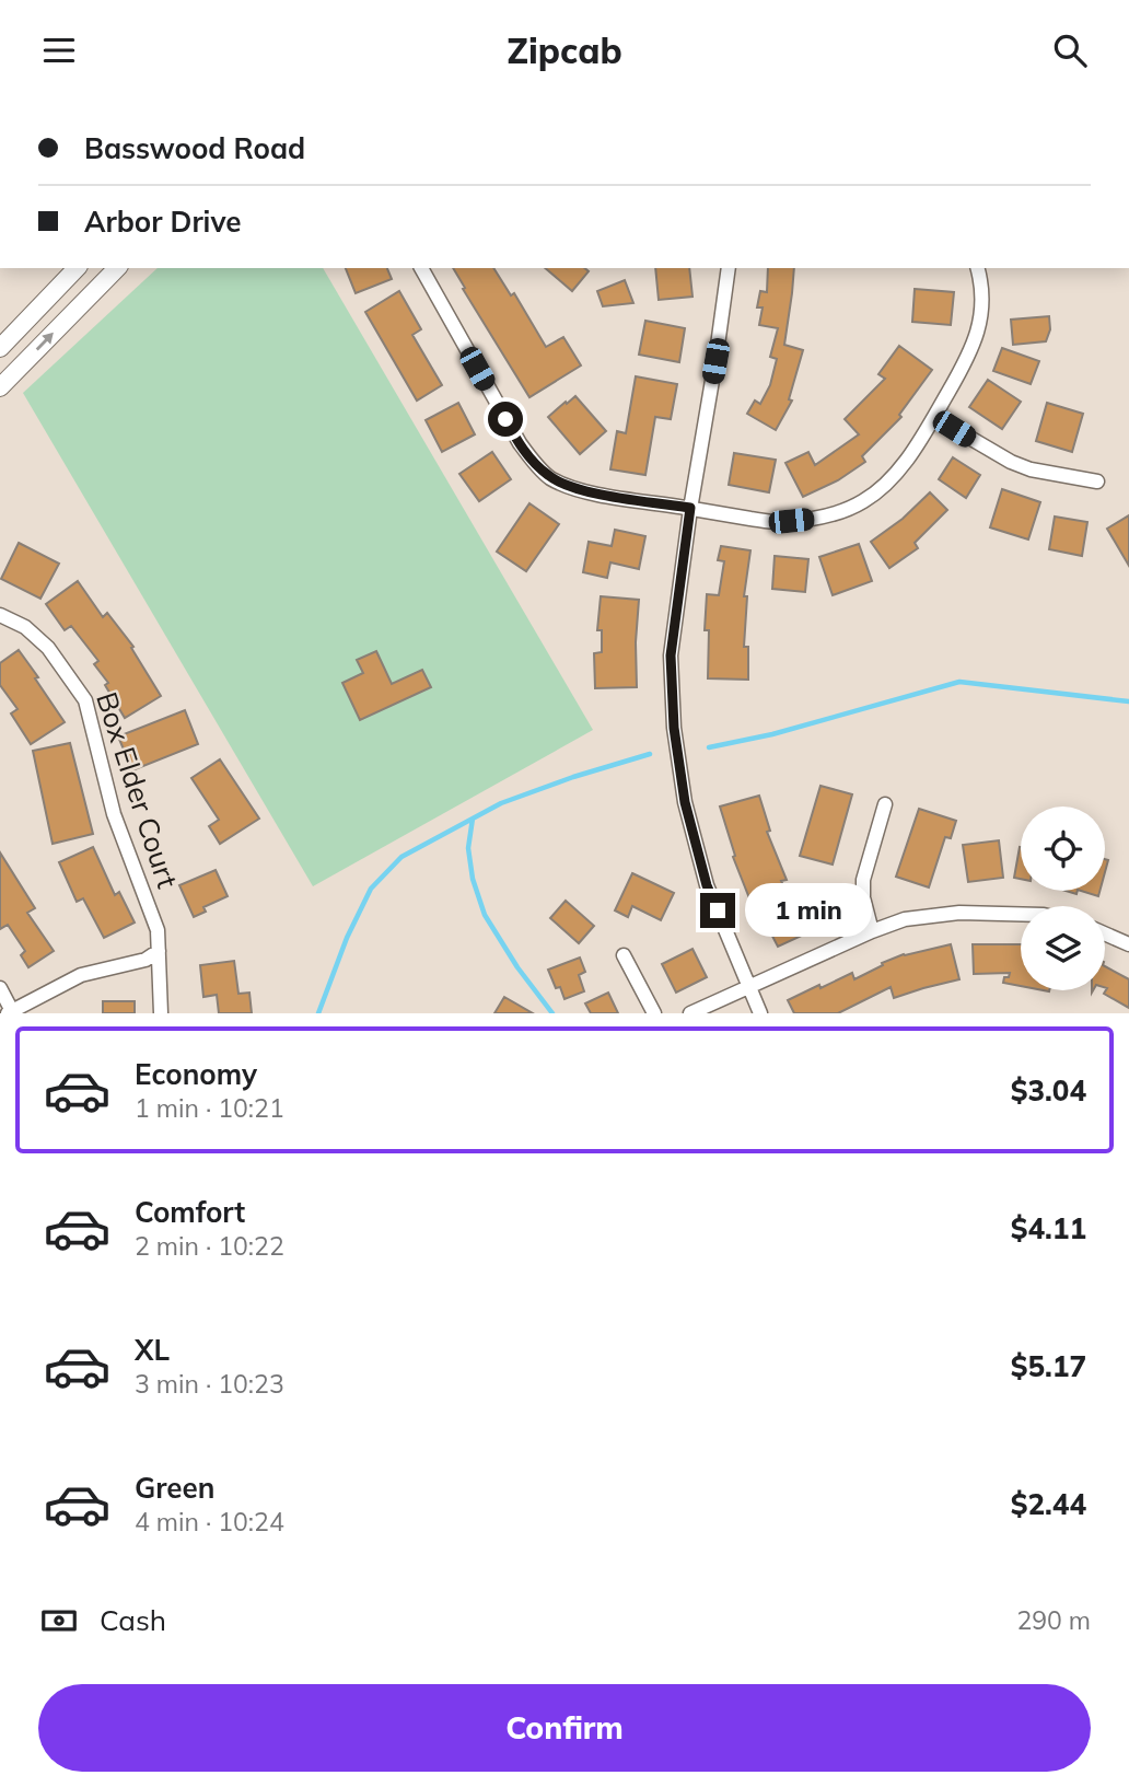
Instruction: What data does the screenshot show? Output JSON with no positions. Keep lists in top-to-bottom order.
{
  "streets": {
    "street": ["Box Elder Court"]
  },
  "page": {
    "header": "Zipcab",
    "banner": ["Basswood Road", "Arbor Drive"],
    "bubble": "1 min",
    "list": [
      {
        "name": "Economy",
        "note": "1 min · 10:21",
        "value": "$3.04"
      },
      {
        "name": "Comfort",
        "note": "2 min · 10:22",
        "value": "$4.11"
      },
      {
        "name": "XL",
        "note": "3 min · 10:23",
        "value": "$5.17"
      },
      {
        "name": "Green",
        "note": "4 min · 10:24",
        "value": "$2.44"
      }
    ],
    "pay": ["Cash", "290 m"],
    "buttons": "Confirm"
  }
}
